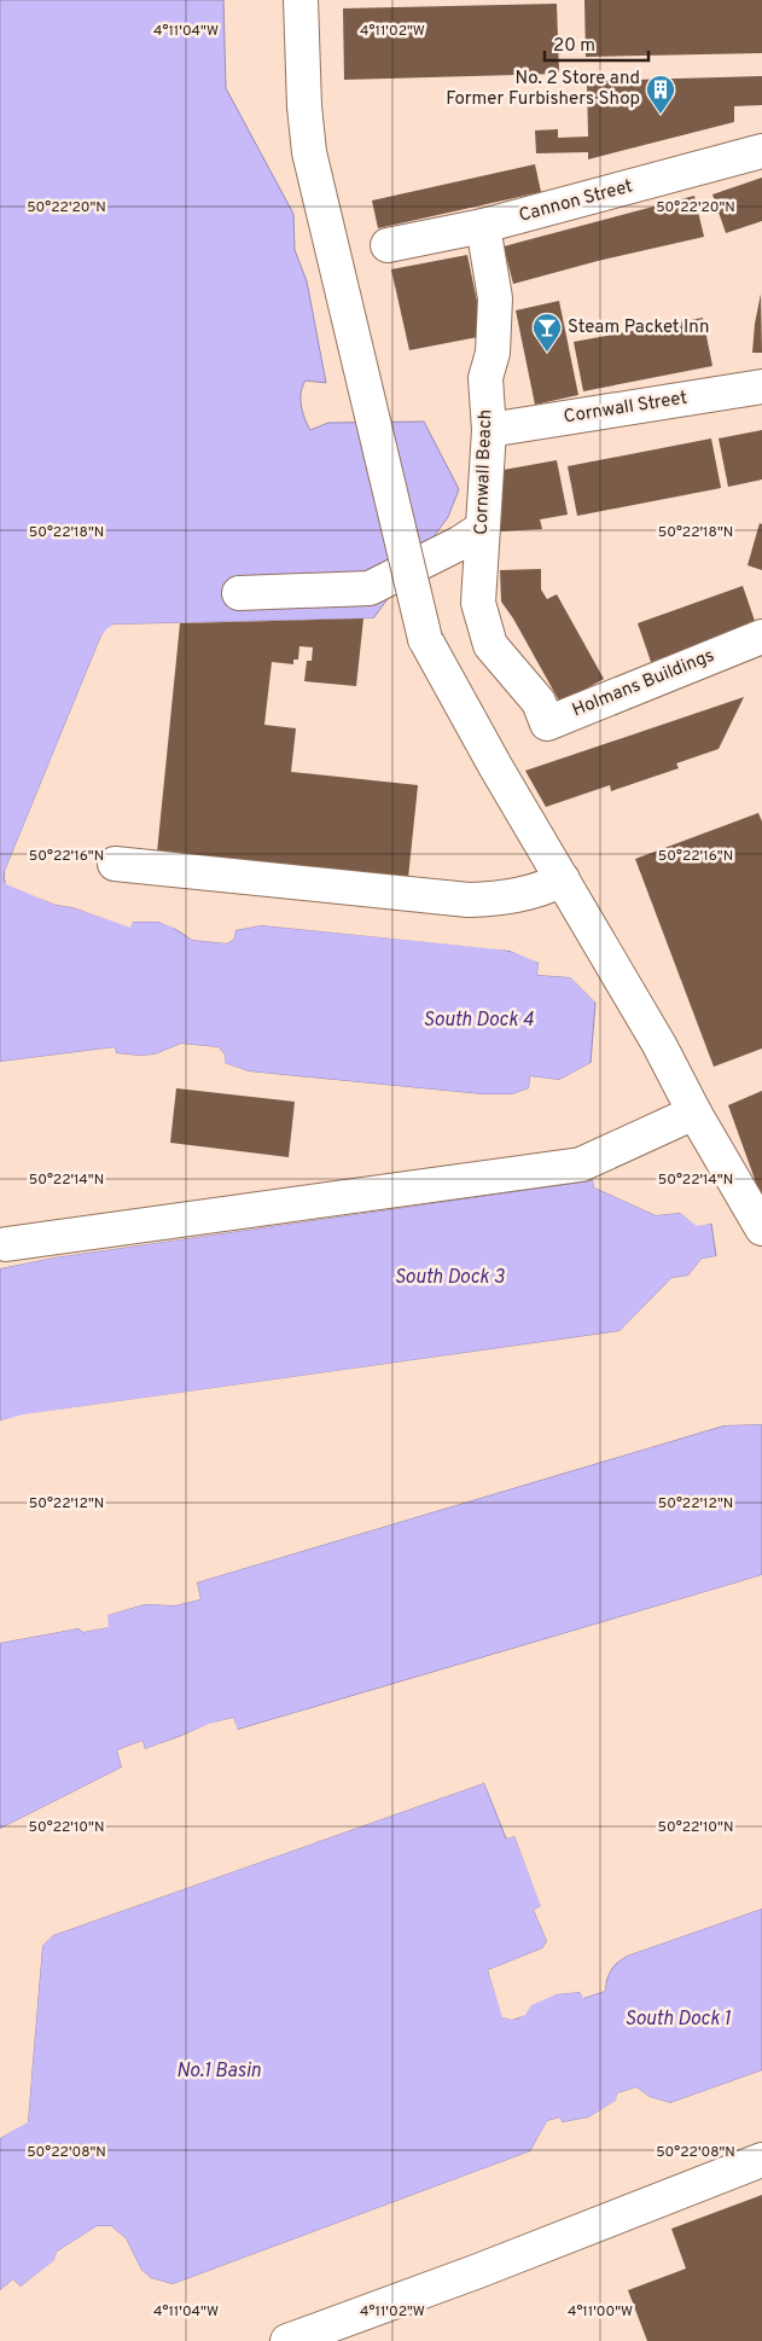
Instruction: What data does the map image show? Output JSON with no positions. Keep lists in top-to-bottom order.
{
  "streets": {
    "lane": [
      "Cannon Street",
      "Cornwall Street",
      "Cornwall Beach",
      "Holmans Buildings"
    ]
  },
  "crossings": [
    ["Cannon Street", "Cornwall Beach"],
    ["Cornwall Street", "Cornwall Beach"],
    ["Cornwall Beach", "Holmans Buildings"]
  ],
  "water": [
    "South Dock 4",
    "South Dock 3",
    "South Dock 1",
    "No.1 Basin"
  ],
  "places": {
    "building": ["No. 2 Store and Former Furbishers Shop"],
    "bar": ["Steam Packet Inn"]
  },
  "scale_bar": "20 m",
  "coordinates": [
    "4°11'04\"W",
    "4°11'02\"W",
    "50°22'20\"N",
    "50°22'18\"N",
    "50°22'16\"N",
    "50°22'14\"N",
    "50°22'12\"N",
    "50°22'10\"N",
    "50°22'08\"N",
    "4°11'00\"W"
  ]
}
